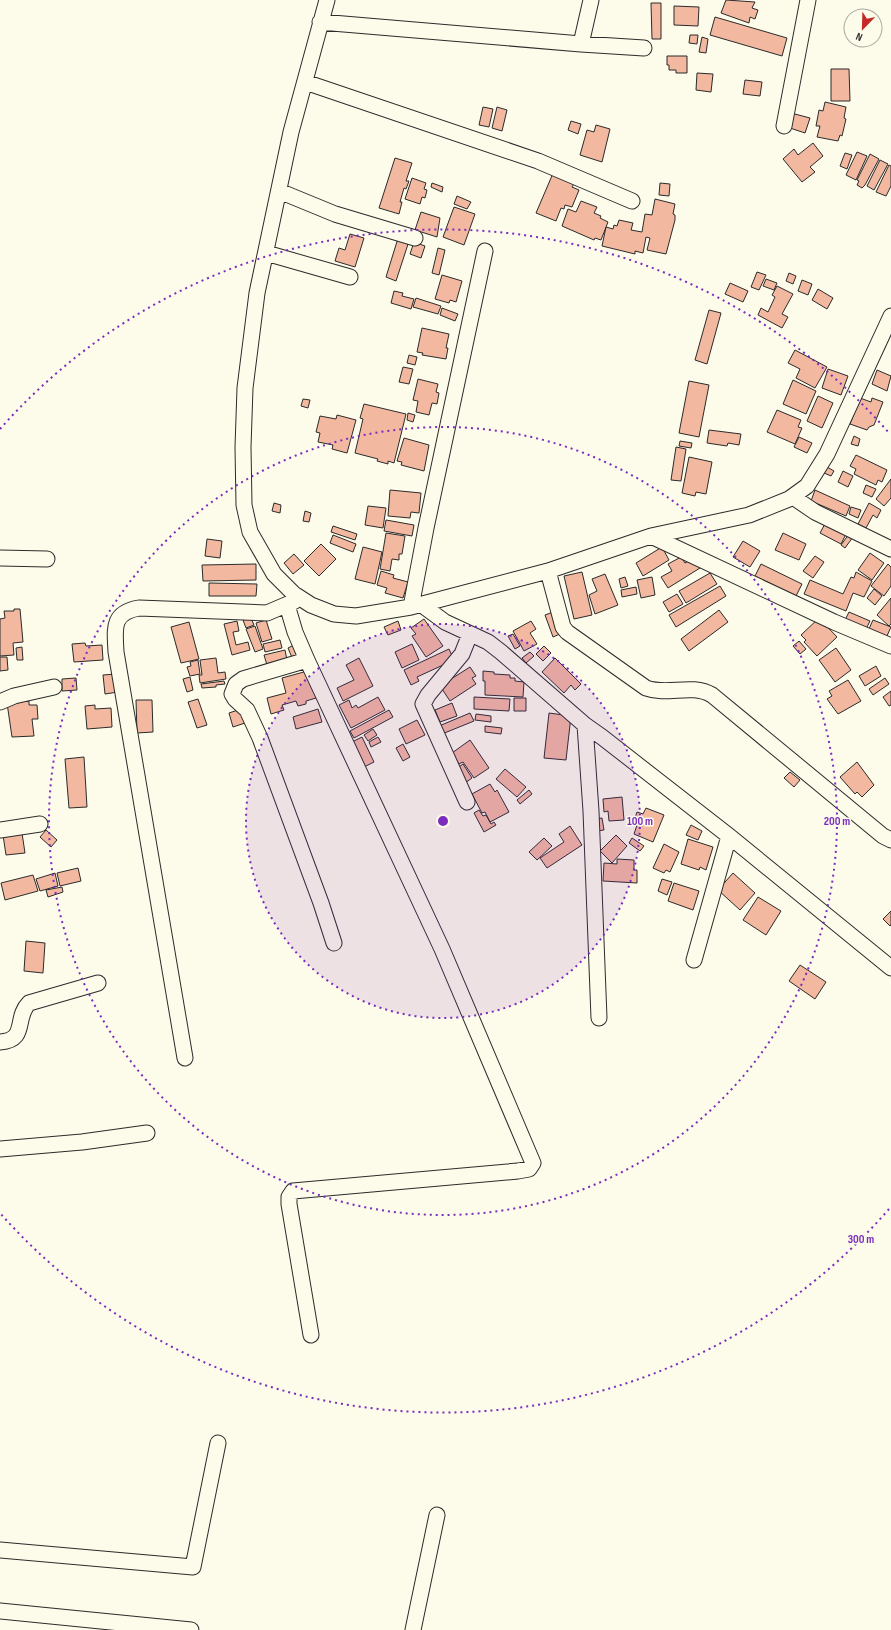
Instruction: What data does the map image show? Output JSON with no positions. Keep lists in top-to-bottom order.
{
  "north": "bottom left",
  "rings": ["100 m", "200 m", "300 m"]
}
